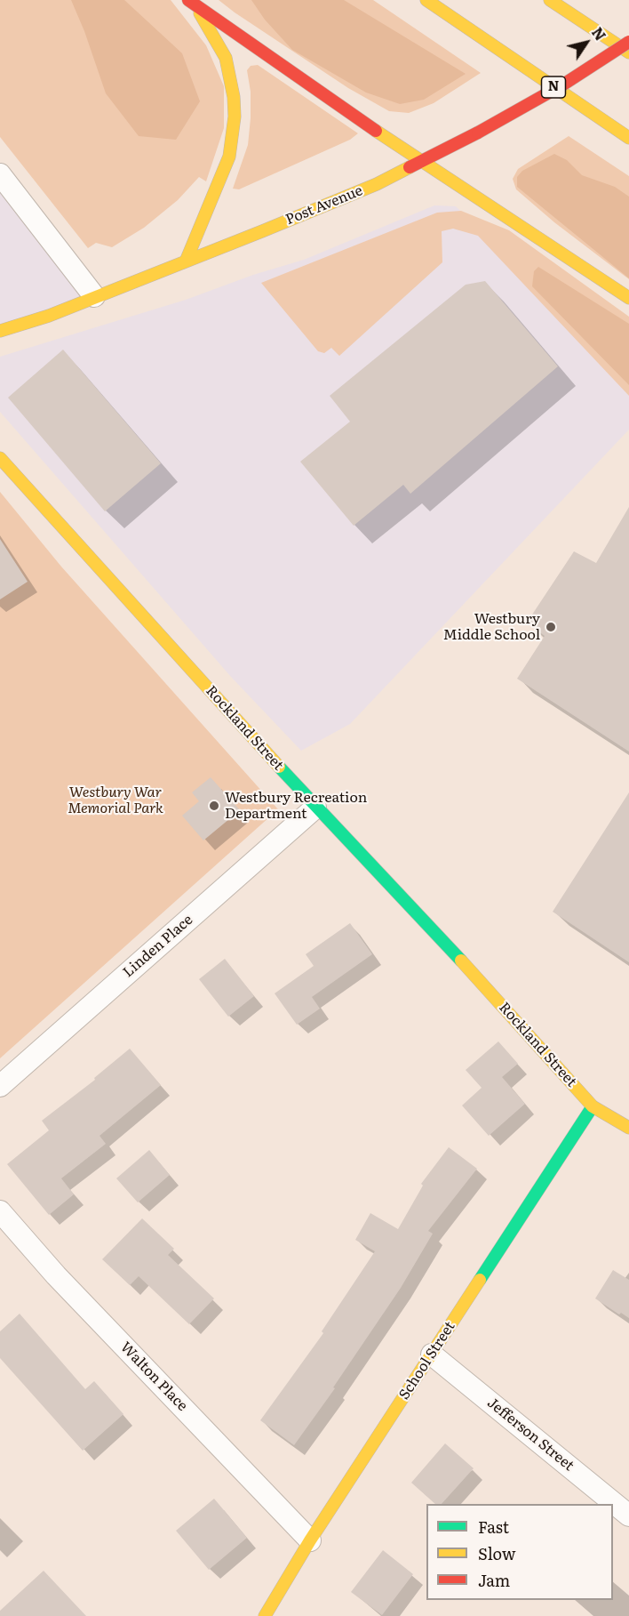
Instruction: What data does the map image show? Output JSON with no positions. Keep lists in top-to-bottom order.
{
  "streets": {
    "main road": [
      "N",
      "Post Avenue",
      "Rockland Street",
      "School Street"
    ],
    "street": ["Linden Place", "Walton Place", "Jefferson Street"]
  },
  "crossings": [
    ["Rockland Street", "Linden Place"],
    ["Rockland Street", "School Street"],
    ["School Street", "Walton Place"],
    ["School Street", "Jefferson Street"]
  ],
  "parks": ["Westbury War Memorial Park"],
  "places": ["Westbury Middle School", "Westbury Recreation Department"],
  "legend": ["Fast", "Slow", "Jam"],
  "north": "top right"
}
